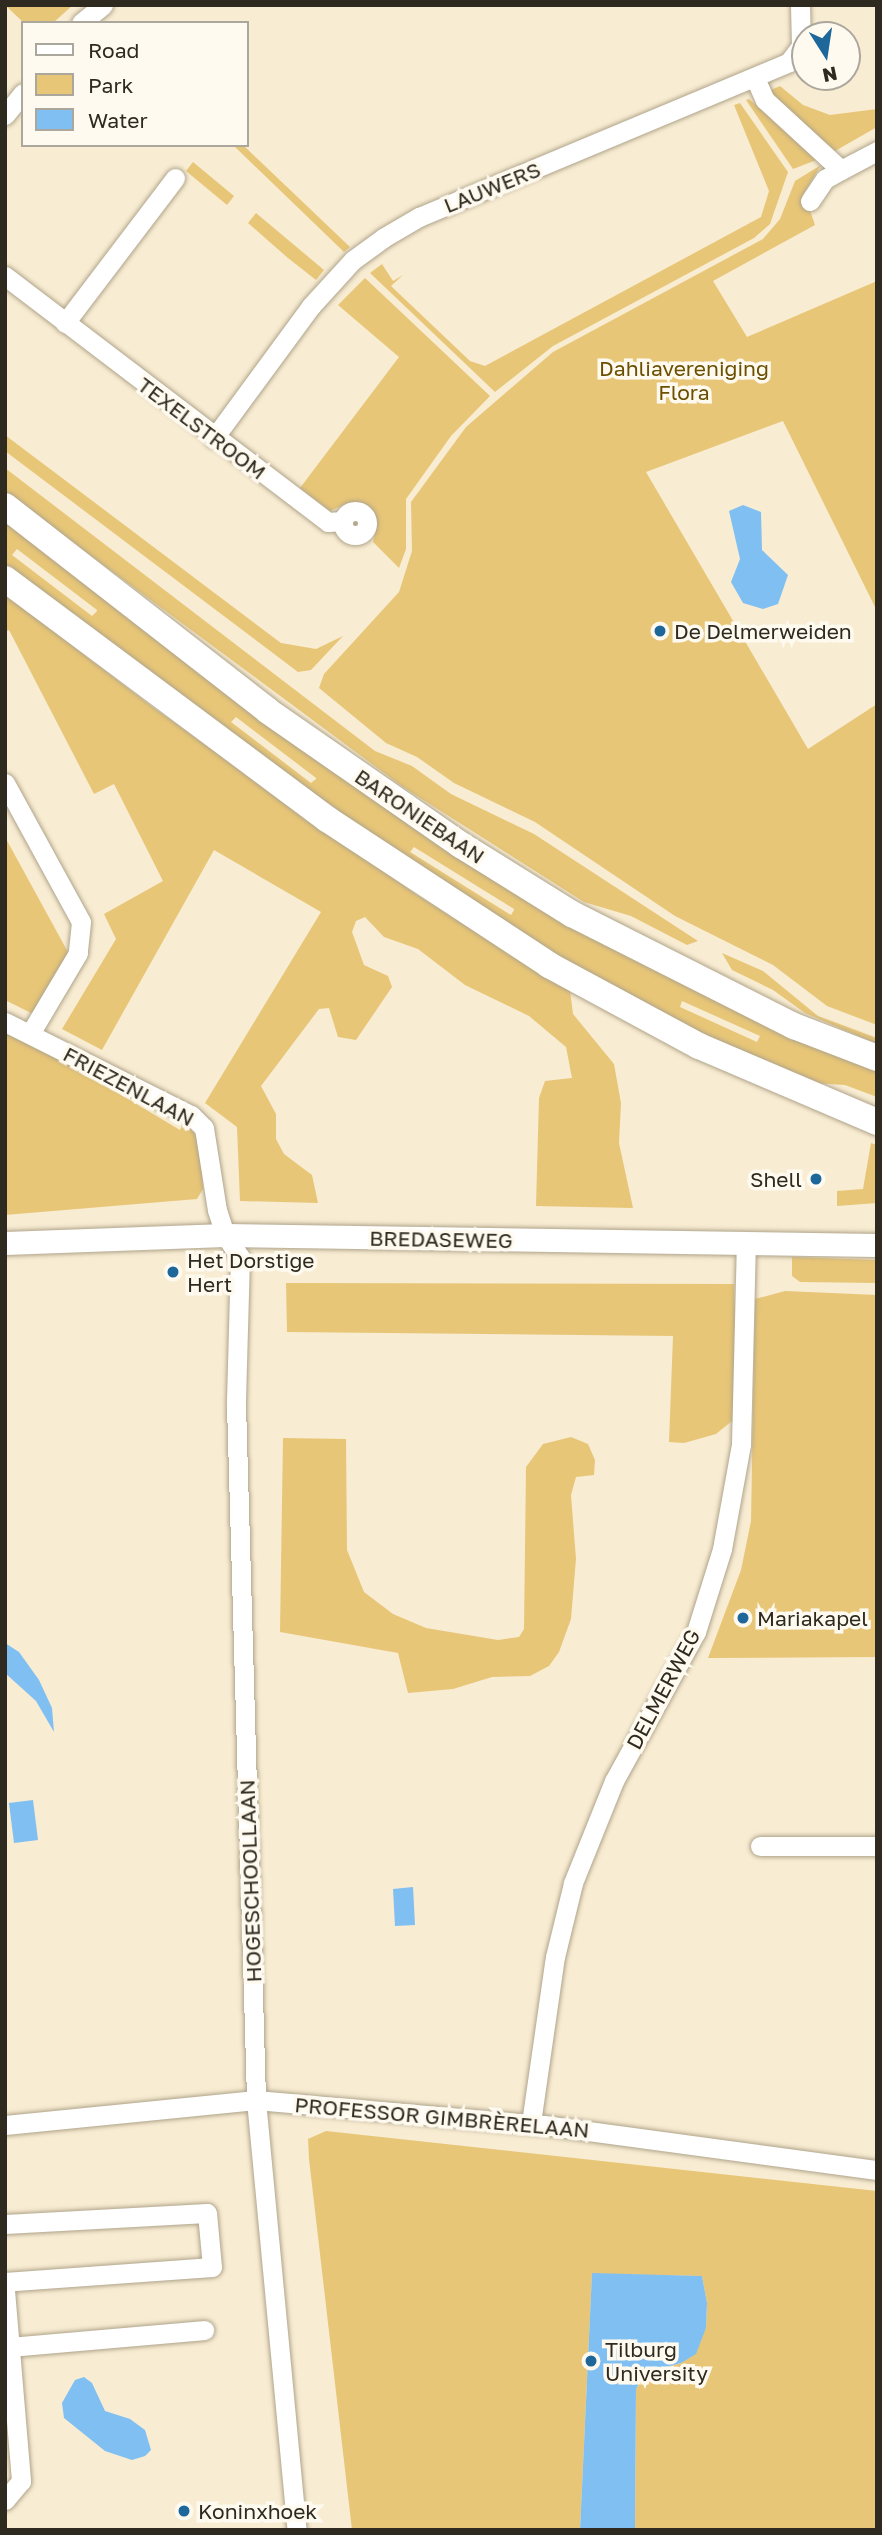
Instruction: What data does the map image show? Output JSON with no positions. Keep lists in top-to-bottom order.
{
  "streets": {
    "main road": ["BARONIEBAAN"],
    "street": [
      "LAUWERS",
      "TEXELSTROOM",
      "FRIEZENLAAN",
      "BREDASEWEG",
      "DELMERWEG",
      "HOGESCHOOLLAAN",
      "PROFESSOR GIMBRÈRELAAN"
    ]
  },
  "crossings": [
    ["LAUWERS", "TEXELSTROOM"],
    ["FRIEZENLAAN", "BREDASEWEG"],
    ["FRIEZENLAAN", "HOGESCHOOLLAAN"],
    ["BREDASEWEG", "DELMERWEG"],
    ["BREDASEWEG", "HOGESCHOOLLAAN"],
    ["DELMERWEG", "PROFESSOR GIMBRÈRELAAN"],
    ["HOGESCHOOLLAAN", "PROFESSOR GIMBRÈRELAAN"]
  ],
  "parks": ["Dahliavereniging Flora"],
  "places": [
    "De Delmerweiden",
    "Shell",
    "Het Dorstige Hert",
    "Mariakapel",
    "Tilburg University",
    "Koninxhoek"
  ],
  "legend": ["Road", "Park", "Water"],
  "north": "bottom"
}
